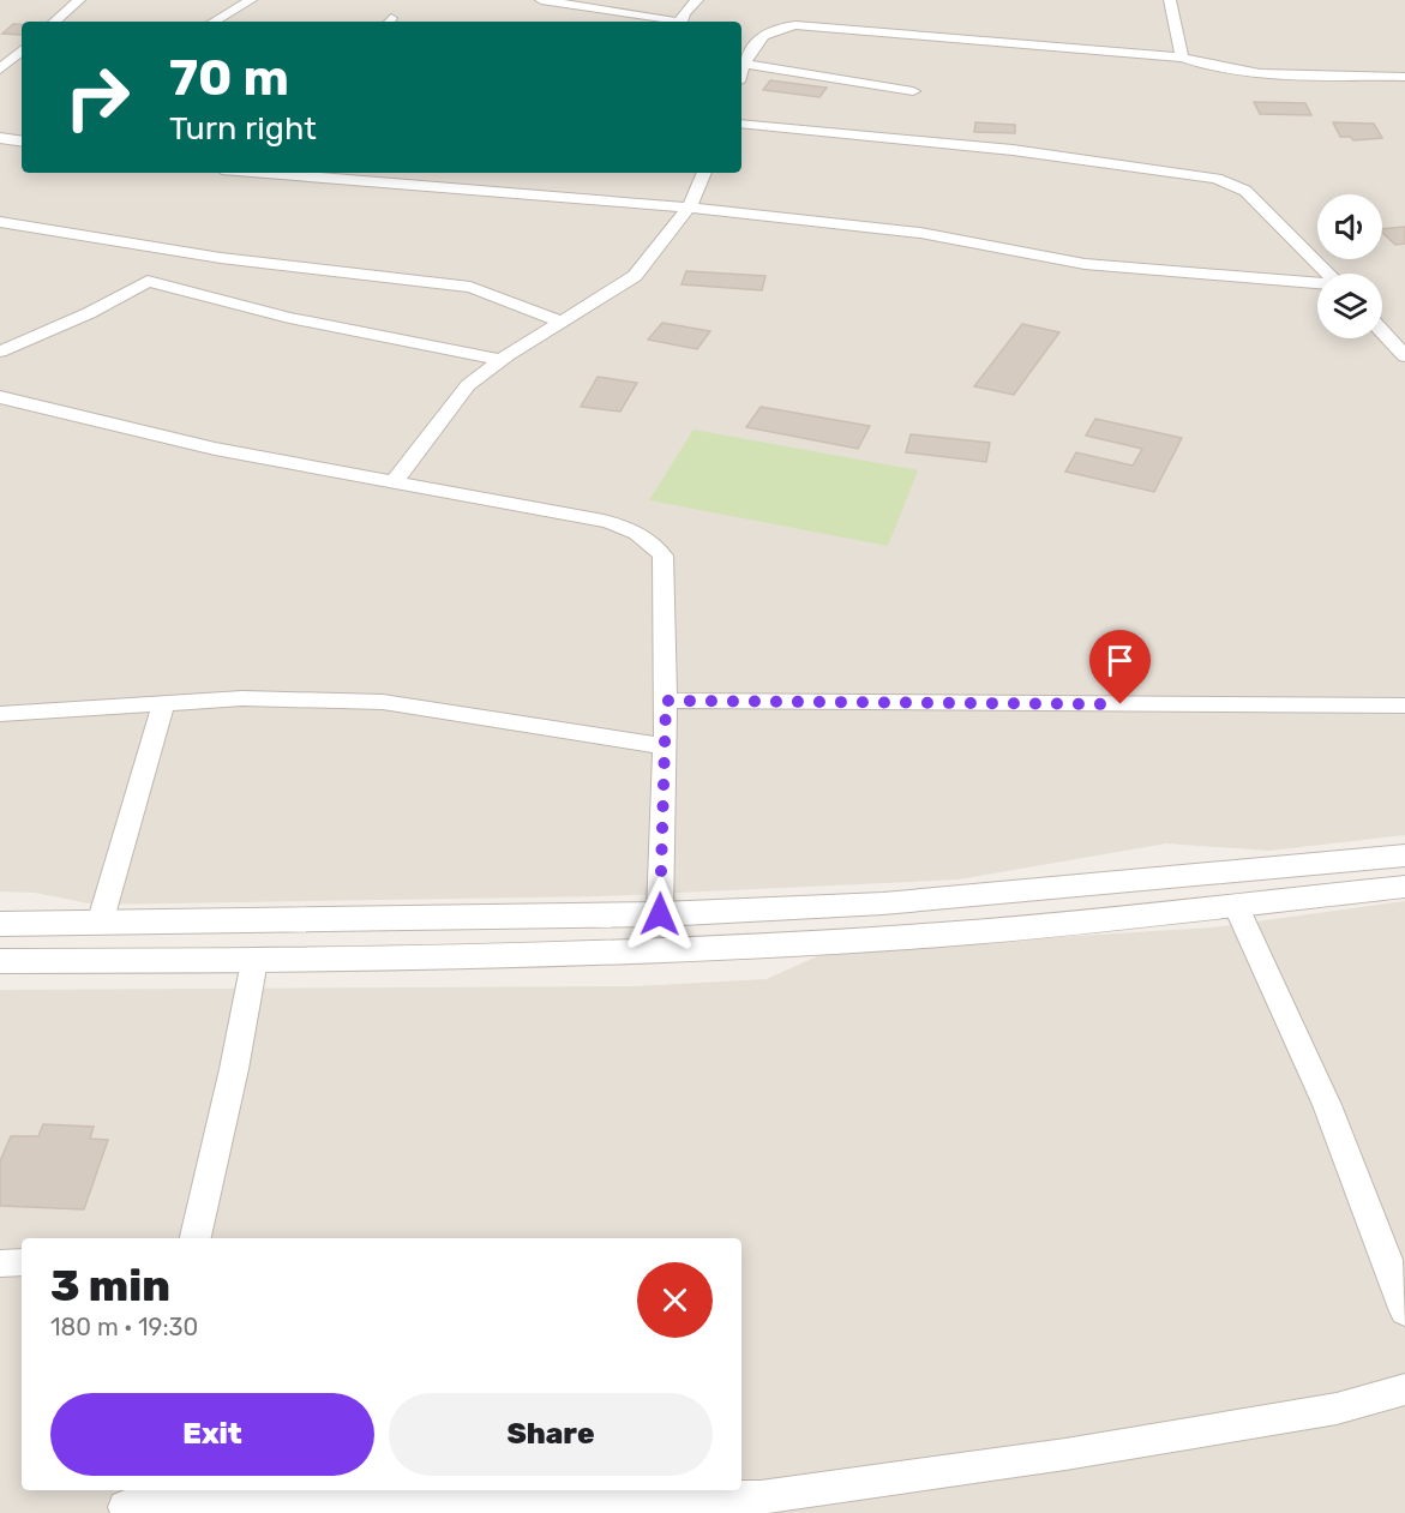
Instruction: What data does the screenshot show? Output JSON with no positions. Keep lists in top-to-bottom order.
{
  "page": {
    "turn": ["70 m", "Turn right"],
    "heading": ["3 min", "180 m · 19:30"],
    "buttons": ["Exit", "Share"]
  }
}
